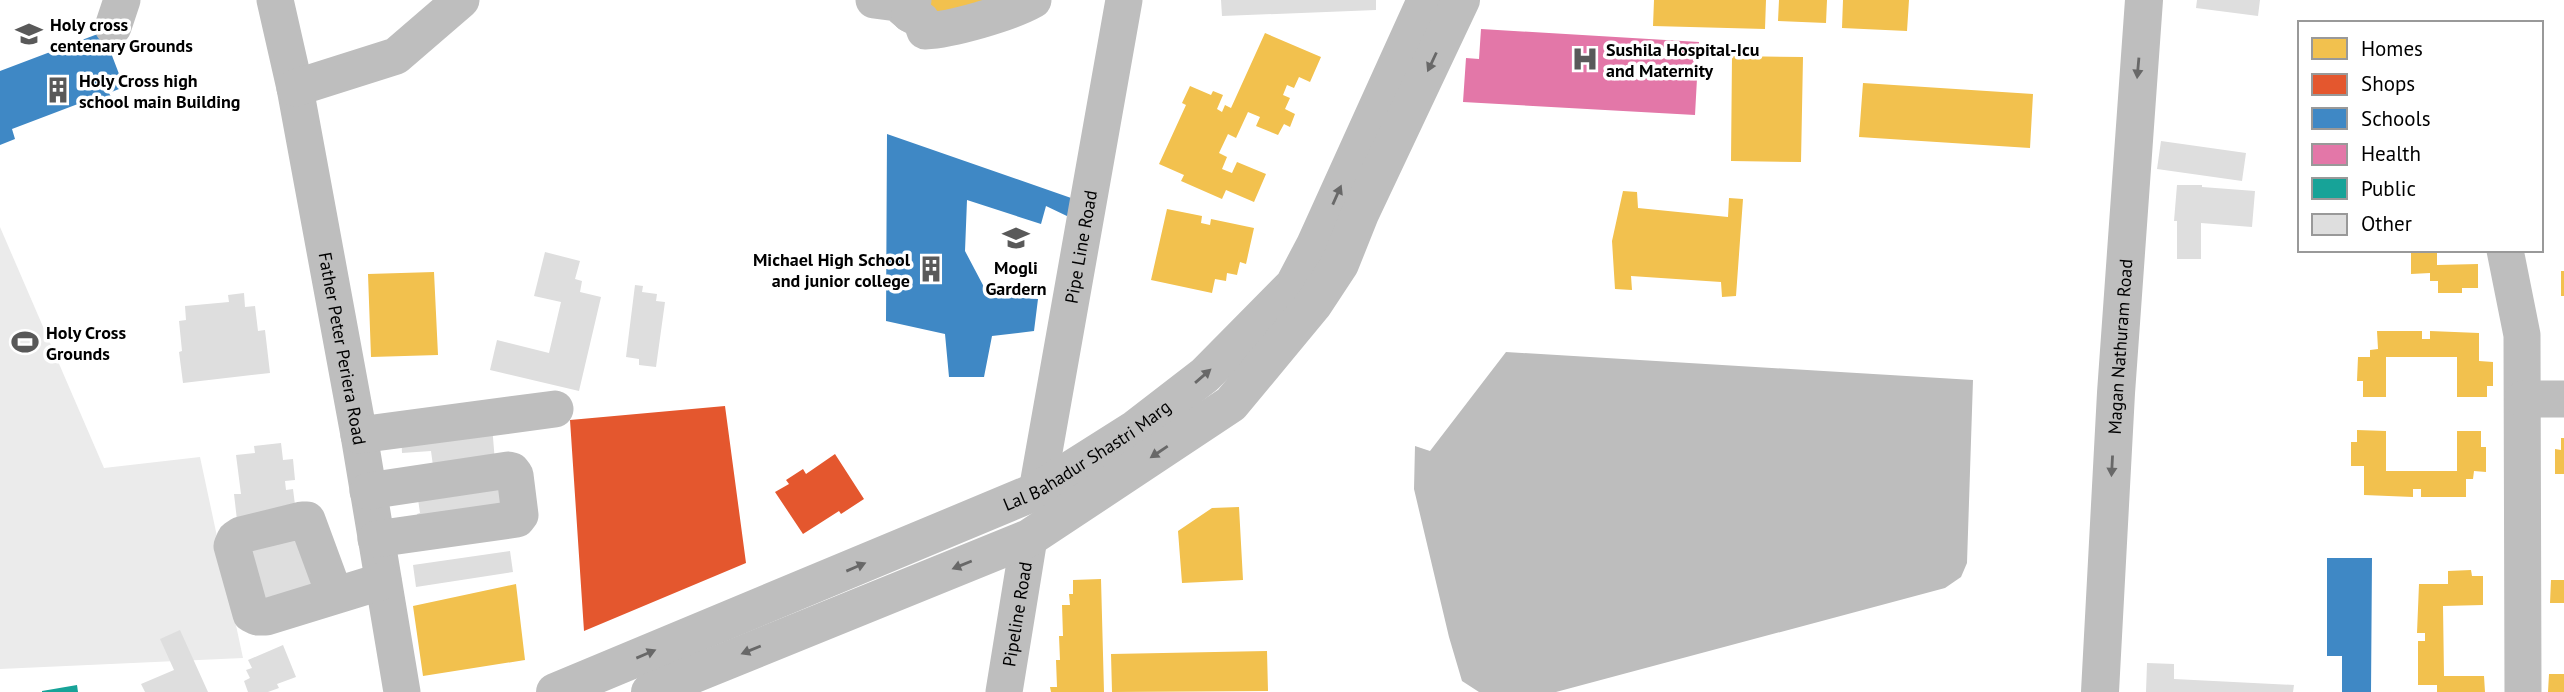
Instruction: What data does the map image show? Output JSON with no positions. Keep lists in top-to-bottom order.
{
  "streets": {
    "main road": ["Magan Nathuram Road", "Lal Bahadur Shastri Marg"],
    "street": ["Pipe Line Road", "Father Peter Periera Road", "Pipeline Road"]
  },
  "crossings": [
    ["Pipe Line Road", "Lal Bahadur Shastri Marg"],
    ["Lal Bahadur Shastri Marg", "Pipeline Road"]
  ],
  "one_way": ["Magan Nathuram Road"],
  "places": {
    "school or university": ["Holy cross centenary Grounds", "Mogli Gardern"],
    "hospital": ["Sushila Hospital-Icu and Maternity"],
    "building": ["Holy Cross high school main Building", "Michael High School and junior college"],
    "sports": ["Holy Cross Grounds"]
  },
  "legend": [
    "Homes",
    "Shops",
    "Schools",
    "Health",
    "Public",
    "Other"
  ]
}
